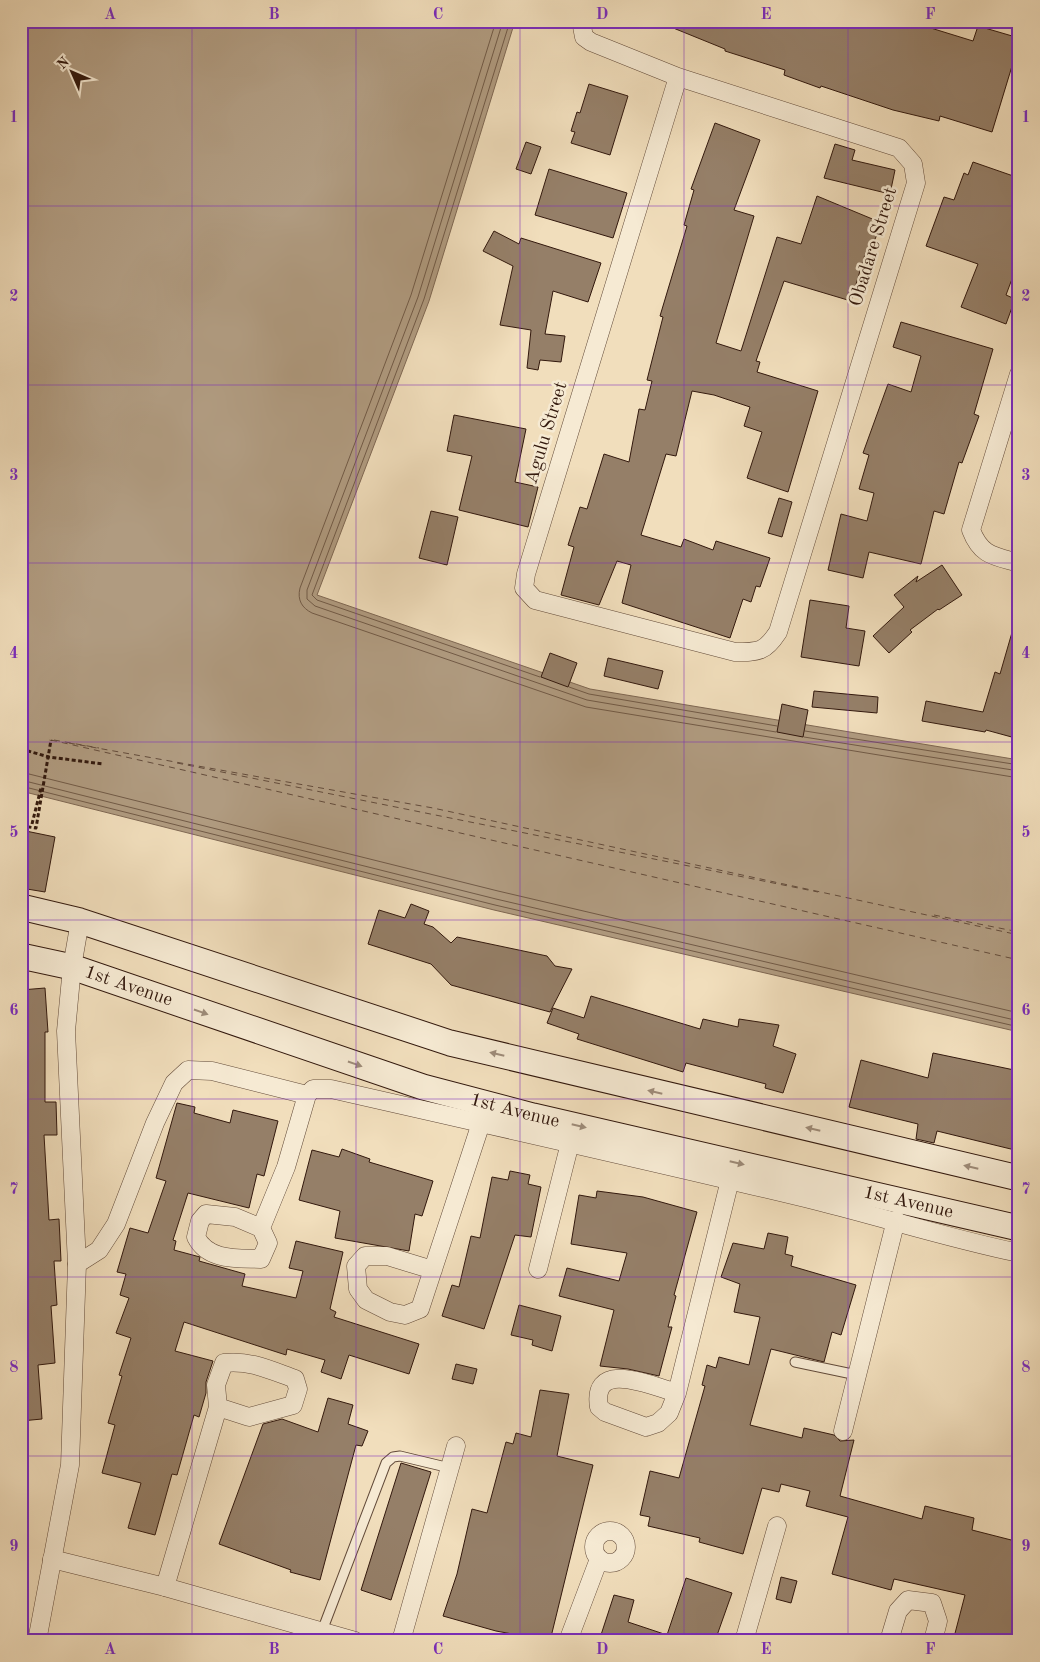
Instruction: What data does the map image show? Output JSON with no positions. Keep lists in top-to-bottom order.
{
  "streets": {
    "main road": ["1st Avenue"],
    "street": ["Obadare Street", "Agulu Street"]
  },
  "crossings": [
    ["Obadare Street", "Agulu Street"]
  ],
  "north": "top left",
  "grid": {
    "columns": [
      "A",
      "B",
      "C",
      "D",
      "E",
      "F"
    ],
    "rows": [
      "1",
      "2",
      "3",
      "4",
      "5",
      "6",
      "7",
      "8",
      "9"
    ]
  }
}
